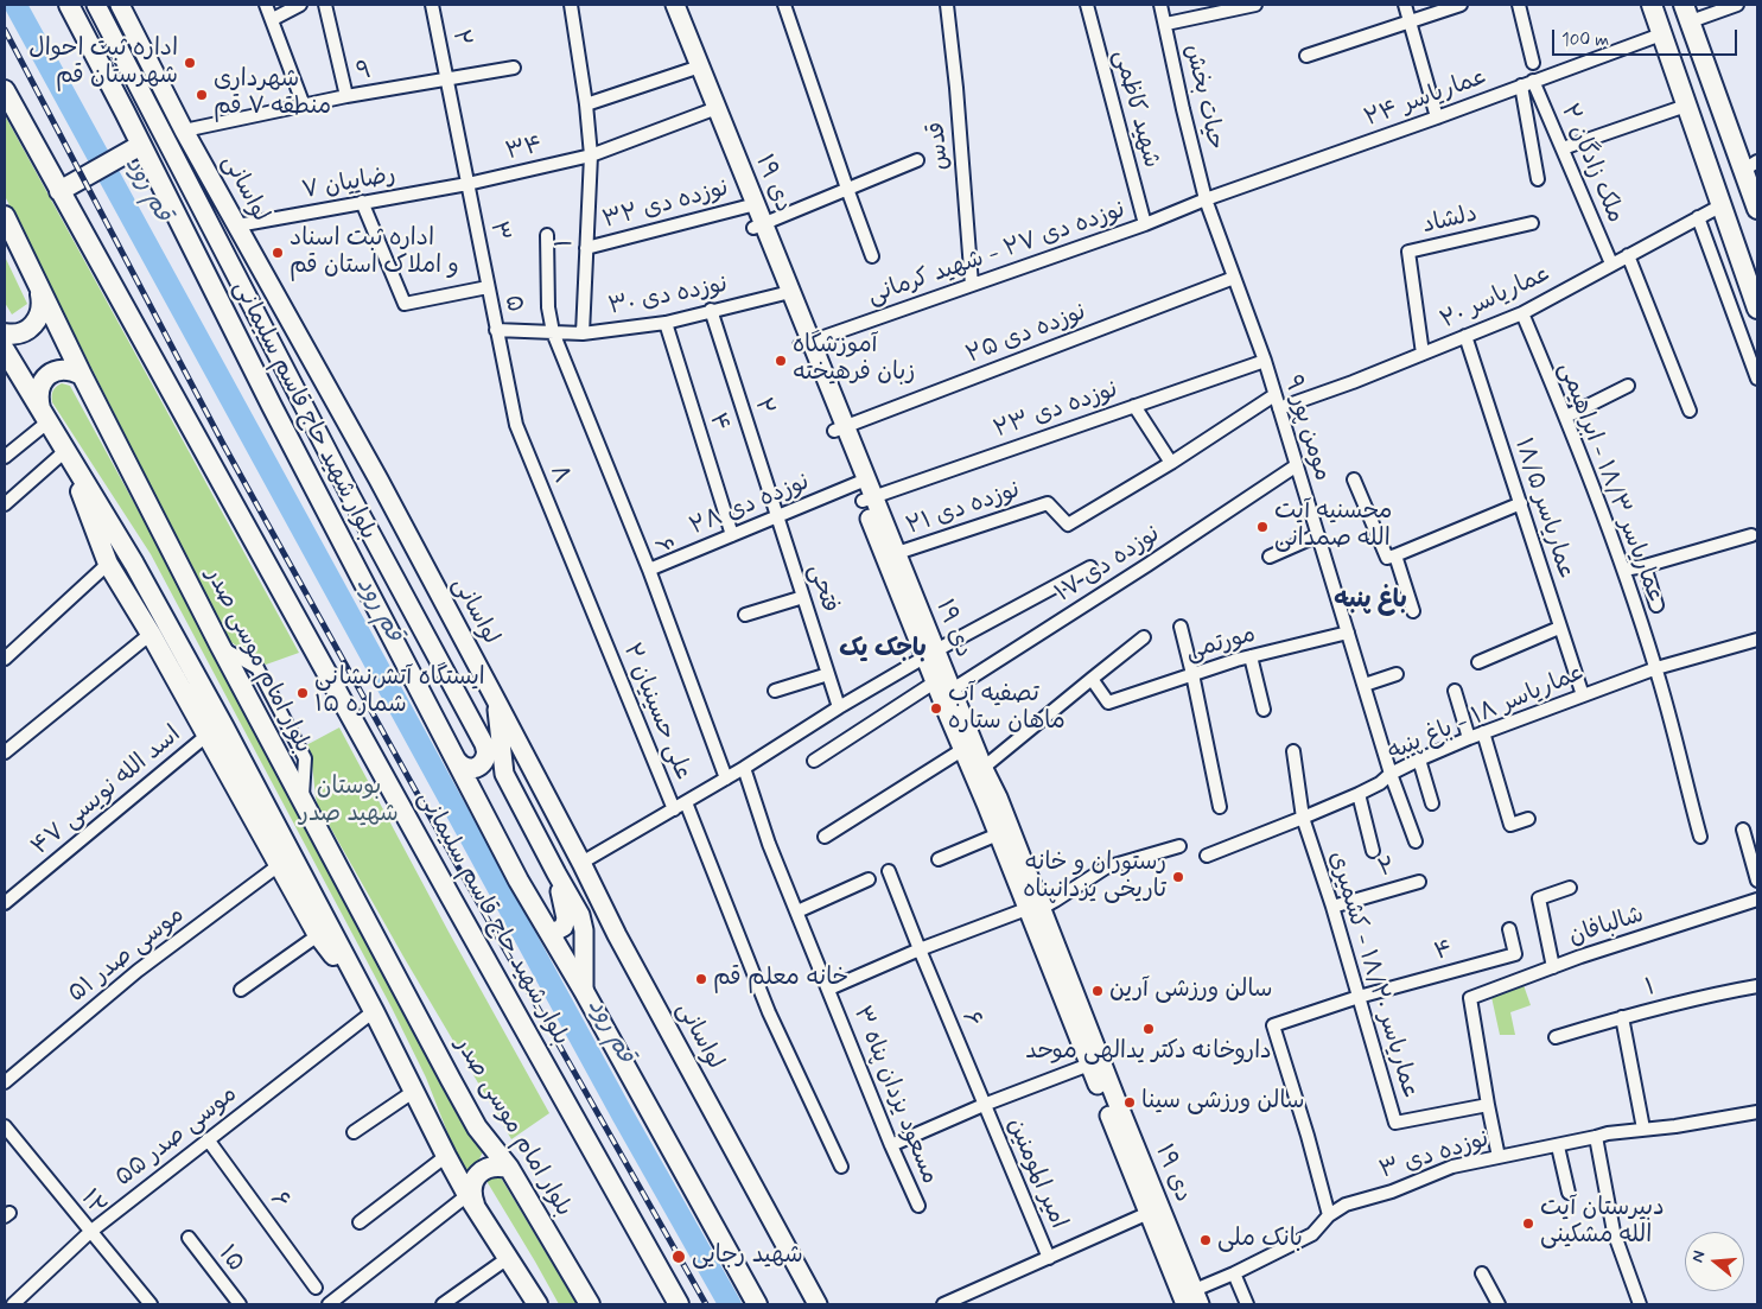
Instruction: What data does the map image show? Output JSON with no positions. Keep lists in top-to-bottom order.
{
  "streets": {
    "main road": [
      "۱۹ دی",
      "لواسانی",
      "بلوار شهید حاج قاسم سلیمانی",
      "بلوار امام موسی صدر"
    ],
    "street": [
      "۲",
      "۹",
      "حیات بخش",
      "عماریاسر ۲۴",
      "شهید کاظمی",
      "قدس",
      "۳۴",
      "۲ ملک زادگان",
      "۷ رضاییان",
      "نوزده دی ۳۲",
      "دلشاد",
      "۳",
      "۱",
      "نوزده دی ۲۷ - شهید کرمانی",
      "نوزده دی ۳۰",
      "عماریاسر ۲۰",
      "۵",
      "نوزده دی ۲۵",
      "نوزده دی ۲۳",
      "۴",
      "مومن پور ۹",
      "۸",
      "عماریاسر ۱۸/۳ - ابراهیمی",
      "نوزده دی ۲۸",
      "نوزده دی ۲۱",
      "عماریاسر ۱۸/۵",
      "۶",
      "نوزده دی ۱۷",
      "فتحی",
      "مورتمی",
      "۲ علی حسینیان",
      "عماریاسر ۱۸ - باغ پنبه",
      "۴۷ اسد الله نویسی",
      "شالبافان",
      "موسی صدر ۵۱",
      "عماریاسر ۱۸/۲۰ - کشمیری",
      "۳ مسعود یزدان پناه",
      "موسی صدر ۵۵",
      "نوزده دی ۳",
      "امیر المومنین",
      "۱۲",
      "۱۵"
    ]
  },
  "crossings": [
    ["۲", "۹"],
    ["۲", "۳۴"],
    ["۲", "۷ رضاییان"],
    ["۲", "۳"],
    ["۲", "نوزده دی ۳۰"],
    ["۲", "نوزده دی ۲۸"],
    ["۲", "فتحی"],
    ["۲", "عماریاسر ۱۸/۲۰ - کشمیری"],
    ["۹", "لواسانی"],
    ["حیات بخش", "عماریاسر ۲۴"],
    ["حیات بخش", "نوزده دی ۲۷ - شهید کرمانی"],
    ["حیات بخش", "مومن پور ۹"],
    ["عماریاسر ۲۴", "۲ ملک زادگان"],
    ["عماریاسر ۲۴", "نوزده دی ۲۷ - شهید کرمانی"],
    ["عماریاسر ۲۴", "مومن پور ۹"],
    ["شهید کاظمی", "نوزده دی ۲۷ - شهید کرمانی"],
    ["قدس", "نوزده دی ۲۷ - شهید کرمانی"],
    ["۳۴", "۷ رضاییان"],
    ["۳۴", "۱۹ دی"],
    ["۳۴", "۳"],
    ["۳۴", "۱"],
    ["۲ ملک زادگان", "عماریاسر ۲۰"],
    ["۷ رضاییان", "لواسانی"],
    ["۷ رضاییان", "۳"],
    ["۱۹ دی", "نوزده دی ۳۲"],
    ["۱۹ دی", "نوزده دی ۲۷ - شهید کرمانی"],
    ["۱۹ دی", "نوزده دی ۳۰"],
    ["۱۹ دی", "نوزده دی ۲۵"],
    ["۱۹ دی", "نوزده دی ۲۳"],
    ["۱۹ دی", "نوزده دی ۲۸"],
    ["۱۹ دی", "نوزده دی ۲۱"],
    ["۱۹ دی", "نوزده دی ۱۷"],
    ["۱۹ دی", "نوزده دی ۳"],
    ["نوزده دی ۳۲", "۱"],
    ["دلشاد", "عماریاسر ۲۰"],
    ["۳", "نوزده دی ۳۰"],
    ["۳", "۵"],
    ["۳", "۶"],
    ["۱", "نوزده دی ۳۰"],
    ["نوزده دی ۲۷ - شهید کرمانی", "مومن پور ۹"],
    ["نوزده دی ۳۰", "۵"],
    ["نوزده دی ۳۰", "۴"],
    ["نوزده دی ۳۰", "۸"],
    ["نوزده دی ۳۰", "۶"],
    ["عماریاسر ۲۰", "مومن پور ۹"],
    ["عماریاسر ۲۰", "عماریاسر ۱۸/۳ - ابراهیمی"],
    ["عماریاسر ۲۰", "عماریاسر ۱۸/۵"],
    ["۵", "۸"],
    ["نوزده دی ۲۵", "مومن پور ۹"],
    ["نوزده دی ۲۳", "مومن پور ۹"],
    ["۴", "نوزده دی ۲۸"],
    ["۴", "عماریاسر ۱۸/۲۰ - کشمیری"],
    ["مومن پور ۹", "نوزده دی ۱۷"],
    ["مومن پور ۹", "مورتمی"],
    ["مومن پور ۹", "عماریاسر ۱۸ - باغ پنبه"],
    ["۸", "۲ علی حسینیان"],
    ["عماریاسر ۱۸/۳ - ابراهیمی", "عماریاسر ۱۸ - باغ پنبه"],
    ["نوزده دی ۲۸", "۶"],
    ["نوزده دی ۲۸", "فتحی"],
    ["عماریاسر ۱۸/۵", "عماریاسر ۱۸ - باغ پنبه"],
    ["۶", "موسی صدر ۵۵"],
    ["۶", "امیر المومنین"],
    ["عماریاسر ۱۸ - باغ پنبه", "عماریاسر ۱۸/۲۰ - کشمیری"],
    ["شالبافان", "عماریاسر ۱۸/۲۰ - کشمیری"],
    ["موسی صدر ۵۵", "۱۲"]
  ],
  "districts": ["باغ پنبه", "باجک یک"],
  "water": ["قم رود"],
  "parks": ["بوستان شهید صدر"],
  "places": [
    "اداره ثبت احوال شهرستان قم",
    "شهرداری منطقه ۷ قم",
    "اداره ثبت اسناد و املاک استان قم",
    "آموزشگاه زبان فرهیخته",
    "محسنیه آیت الله صمدانی",
    "ایستگاه آتش‌نشانی شماره ۱۵",
    "تصفیه آب ماهان ستاره",
    "رستوران و خانه تاریخی یزدانپناه",
    "خانه معلم قم",
    "سالن ورزشی آرین",
    "داروخانه دکتر یدالهی موحد",
    "سالن ورزشی سینا",
    "دبیرستان آیت الله مشکینی",
    "بانک ملی",
    "شهید رجایی"
  ],
  "scale_bar": "100 m",
  "north": "left"
}
